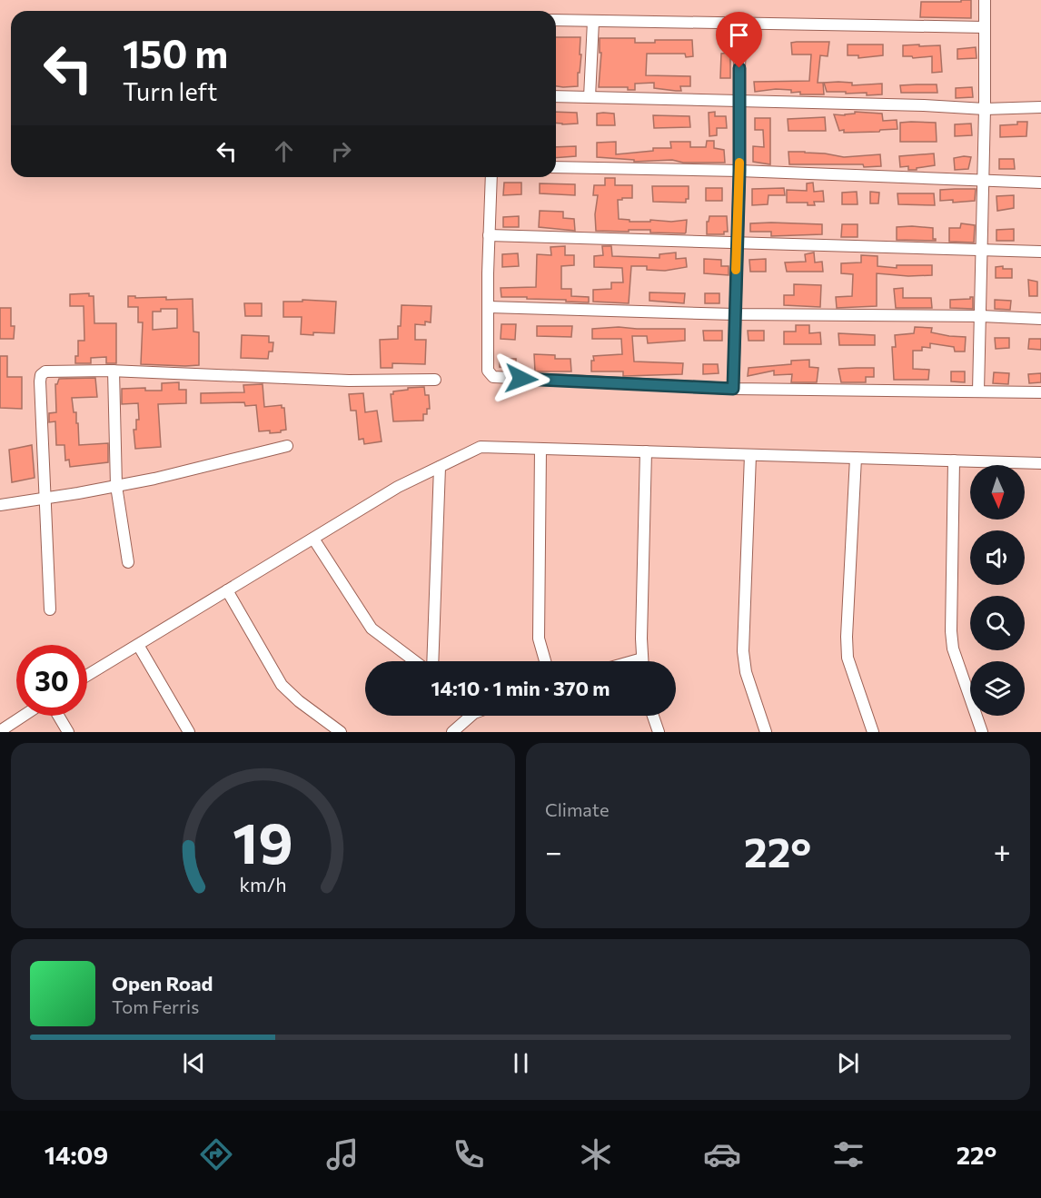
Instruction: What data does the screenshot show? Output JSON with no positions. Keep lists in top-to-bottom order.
{
  "north": "bottom",
  "page": {
    "turn": ["150 m", "Turn left"],
    "limit": "30",
    "trip": "14:10 · 1 min · 370 m",
    "tile": "Climate",
    "heat": ["−", "22°", "+"],
    "song": ["Open Road", "Tom Ferris"],
    "tabs": ["14:09", "22°"],
    "gauge": ["19", "km/h"]
  }
}
